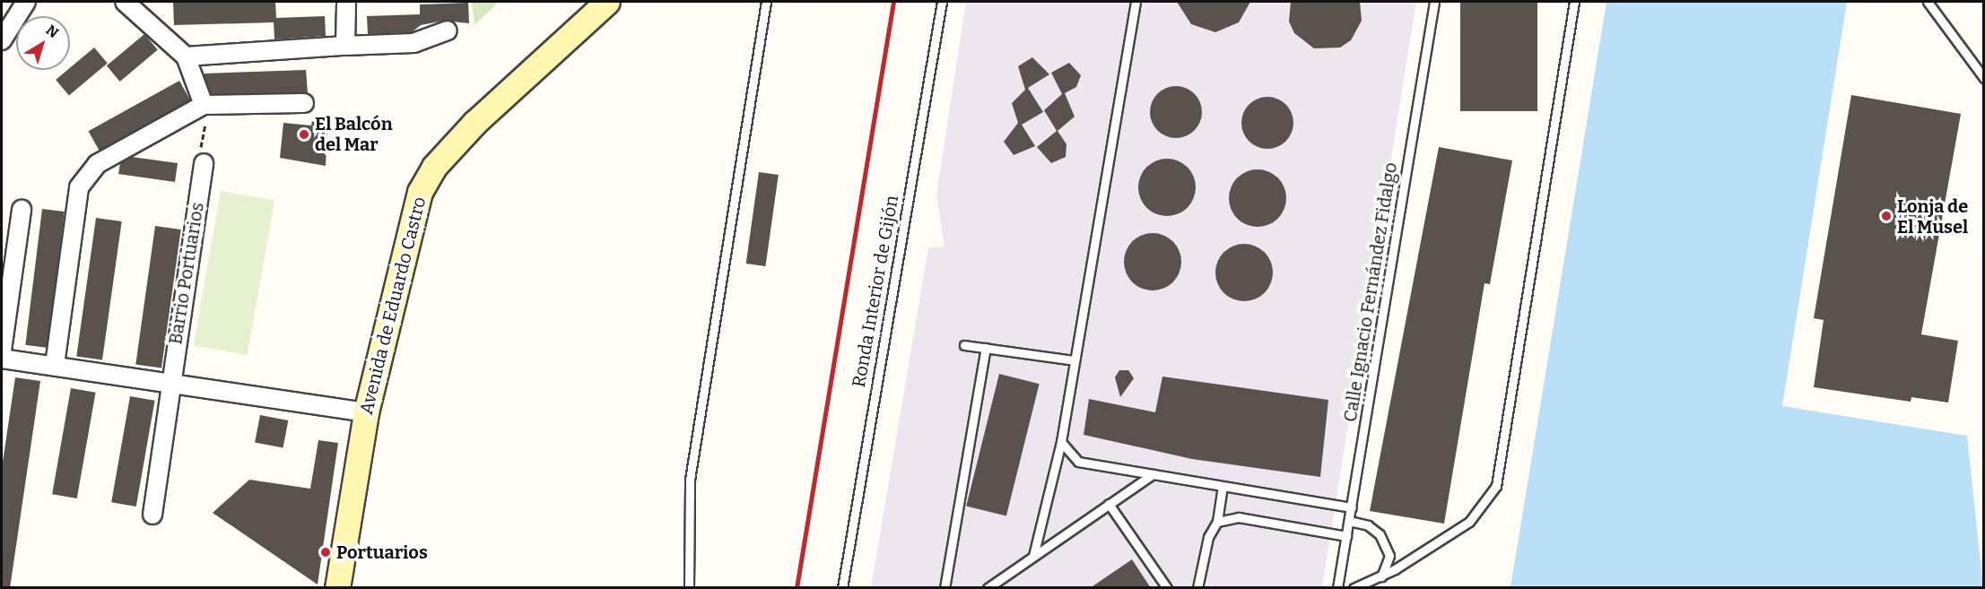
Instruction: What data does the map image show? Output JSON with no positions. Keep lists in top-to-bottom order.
{
  "streets": {
    "street": ["Barrio Portuarios", "Avenida de Eduardo Castro"],
    "lane": ["Ronda Interior de Gijón", "Calle Ignacio Fernández Fidalgo"]
  },
  "places": ["El Balcón del Mar", "Lonja de El Musel", "Portuarios"],
  "north": "top right"
}
